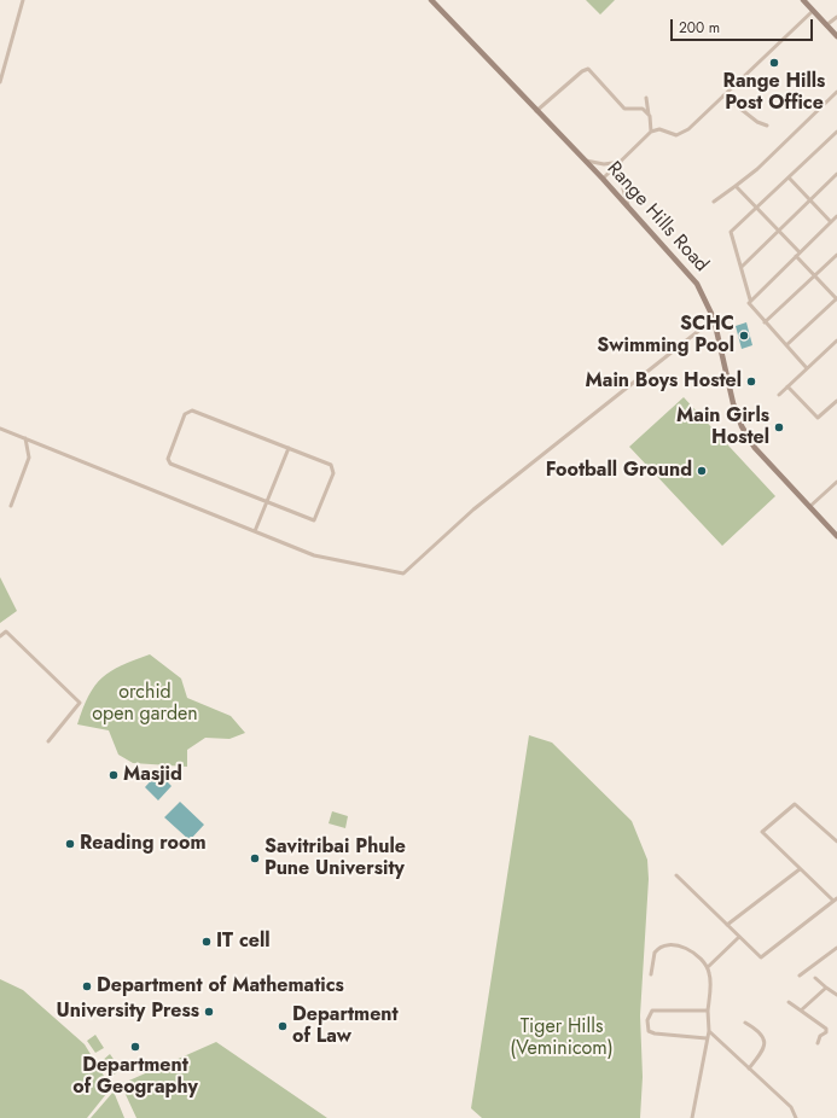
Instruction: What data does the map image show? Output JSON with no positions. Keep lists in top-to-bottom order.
{
  "streets": {
    "street": ["Range Hills Road"]
  },
  "parks": ["orchid open garden", "Tiger Hills (Veminicom)"],
  "places": [
    "Range Hills Post Office",
    "SCHC Swimming Pool",
    "Main Boys Hostel",
    "Main Girls Hostel",
    "Football Ground",
    "Masjid",
    "Reading room",
    "Savitribai Phule Pune University",
    "IT cell",
    "Department of Mathematics",
    "University Press",
    "Department of Law",
    "Department of Geography"
  ],
  "scale_bar": "200 m"
}
